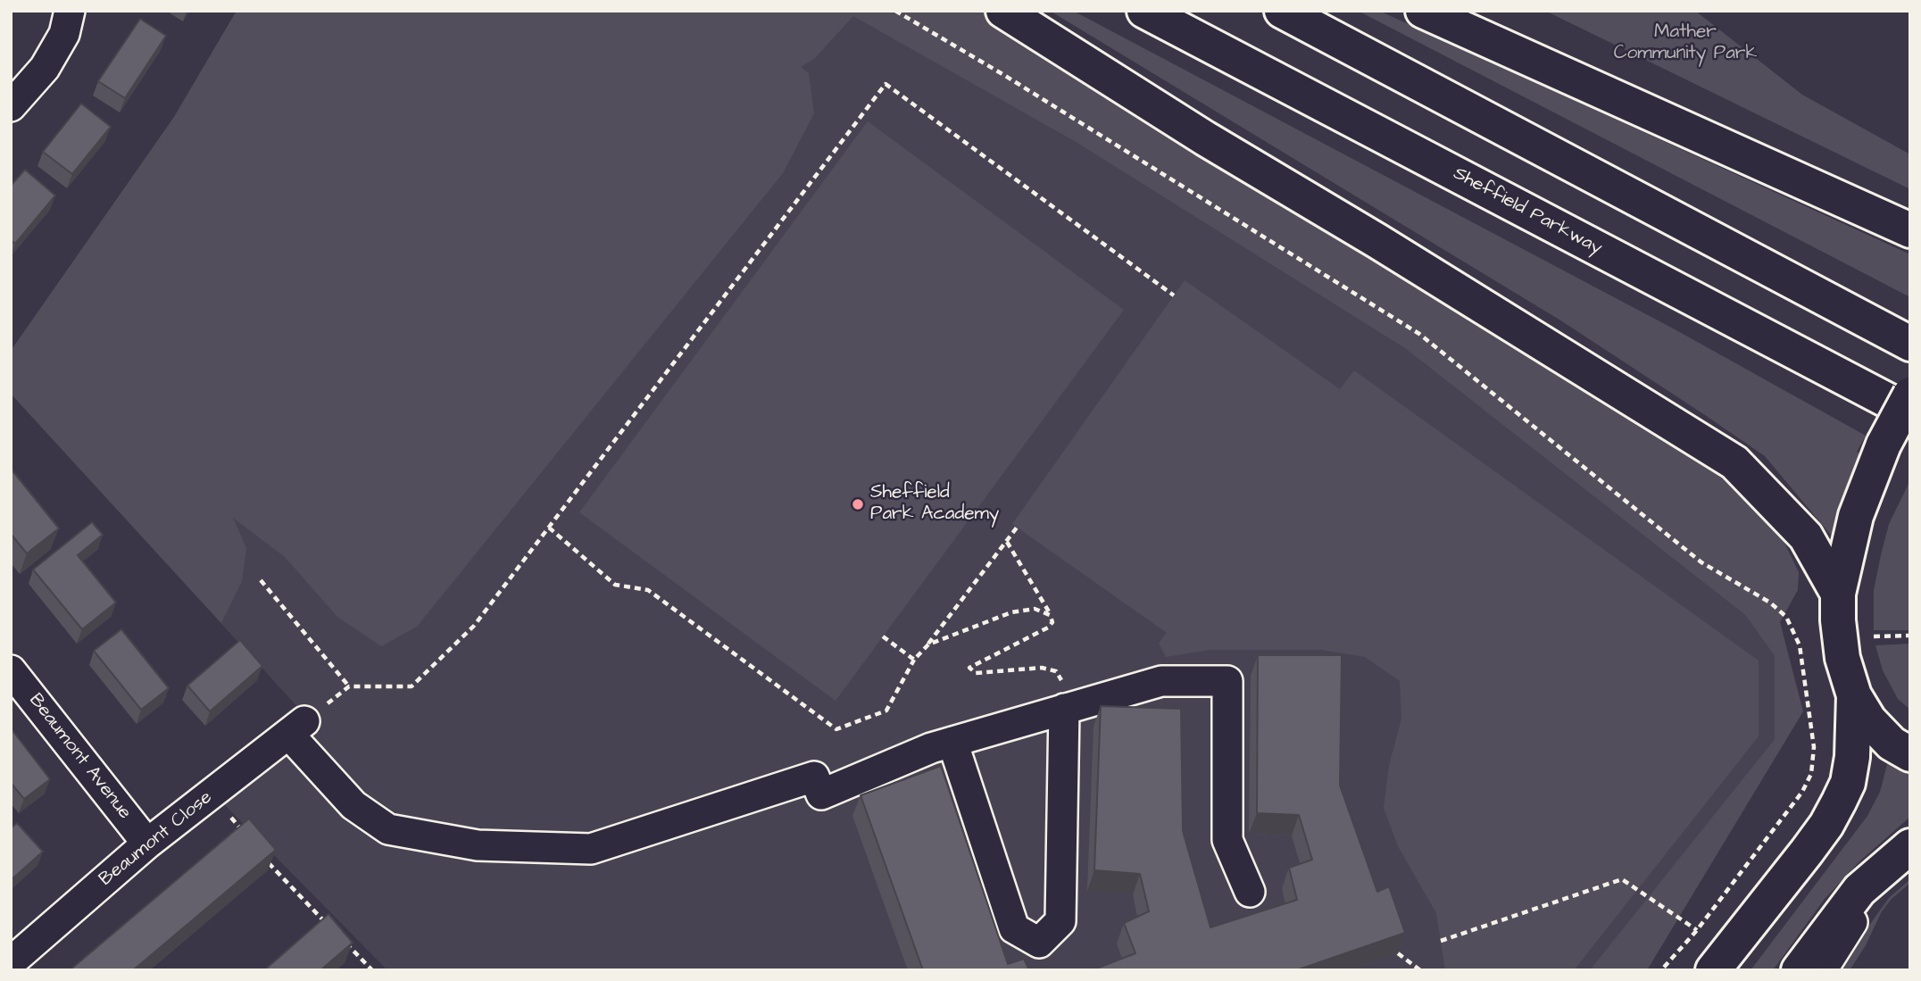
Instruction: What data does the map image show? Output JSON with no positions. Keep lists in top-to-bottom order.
{
  "streets": {
    "highway": ["Sheffield Parkway"],
    "street": ["Beaumont Avenue", "Beaumont Close"]
  },
  "crossings": [
    ["Beaumont Avenue", "Beaumont Close"]
  ],
  "parks": ["Mather Community Park"],
  "places": ["Sheffield Park Academy"]
}
